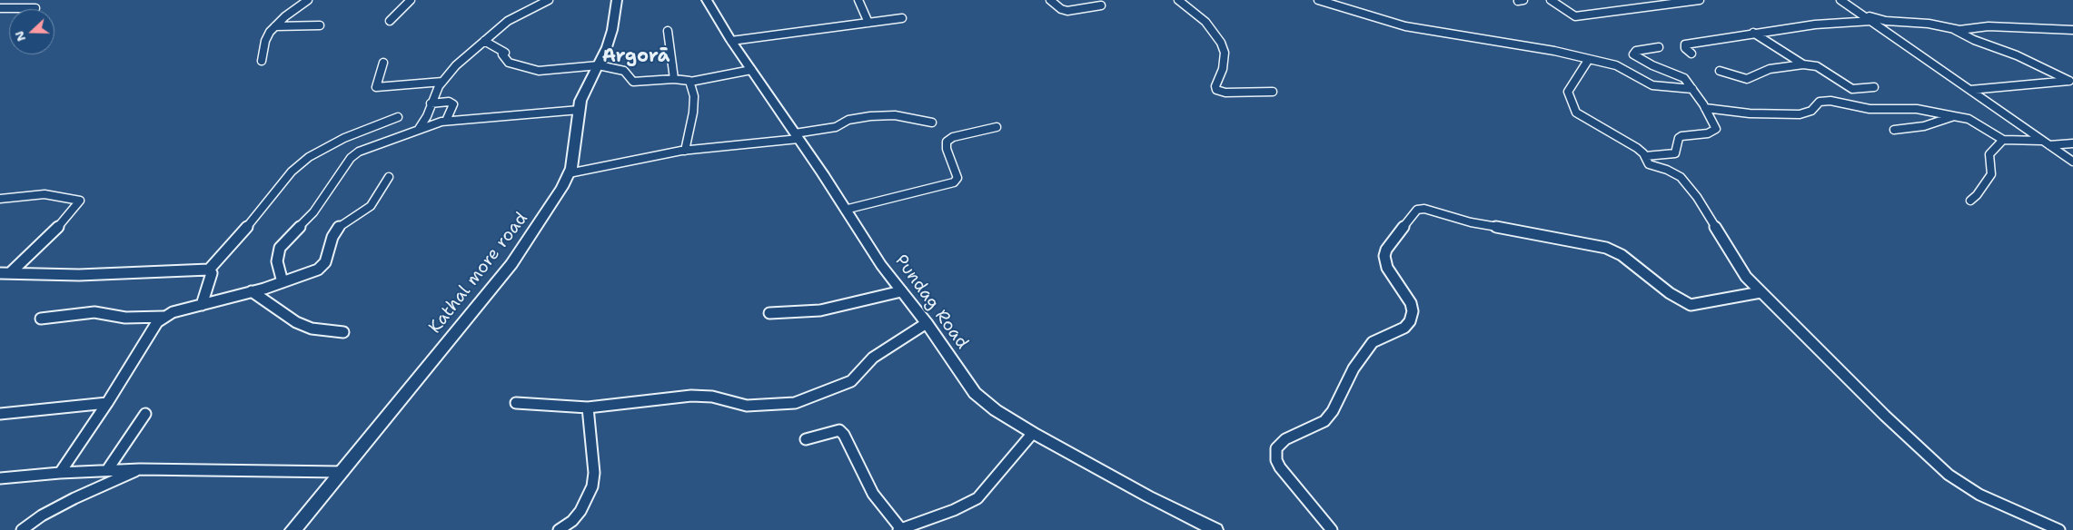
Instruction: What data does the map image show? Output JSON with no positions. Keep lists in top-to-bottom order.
{
  "streets": {
    "main road": ["Kathal more road"],
    "street": ["Pundag Road"]
  },
  "districts": ["Argorā"],
  "north": "left"
}
